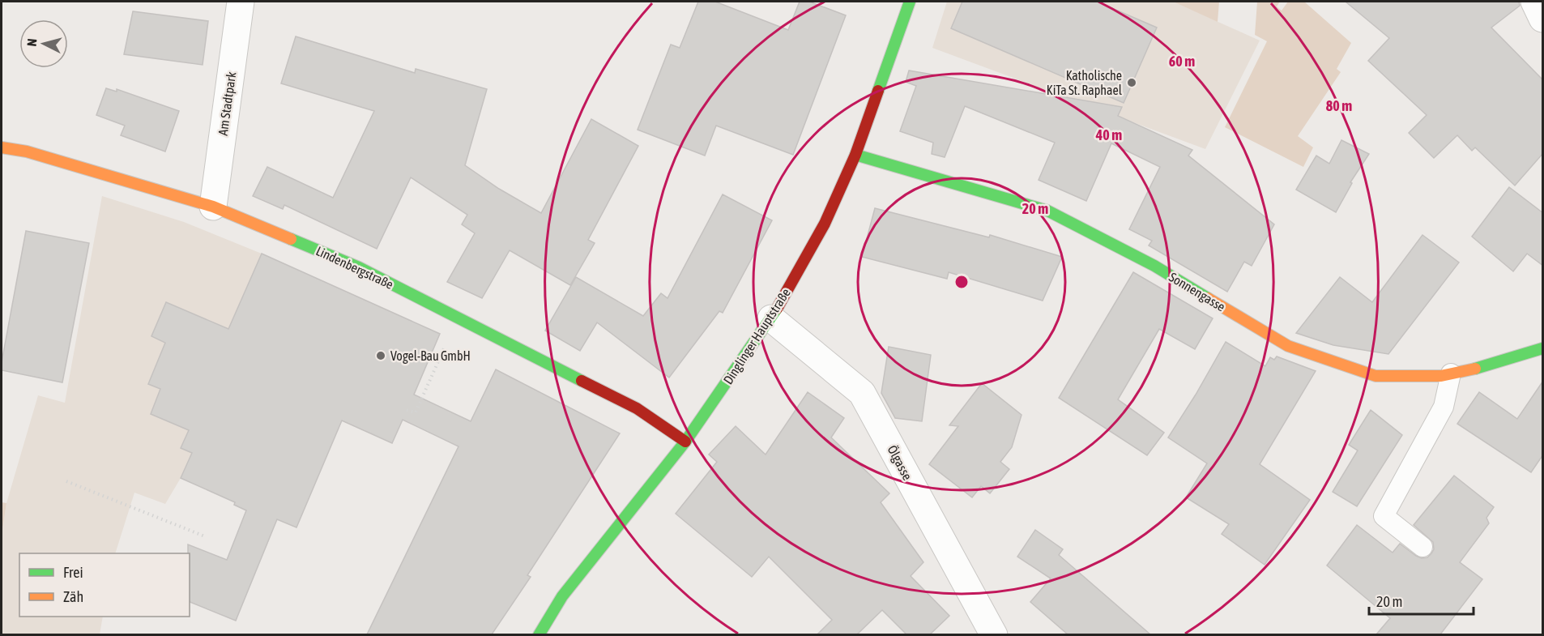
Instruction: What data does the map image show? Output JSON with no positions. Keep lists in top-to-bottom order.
{
  "streets": {
    "street": [
      "Am Stadtpark",
      "Lindenbergstraße",
      "Sonnengasse",
      "Dinglinger Hauptstraße",
      "Ölgasse"
    ]
  },
  "crossings": [
    ["Am Stadtpark", "Lindenbergstraße"],
    ["Lindenbergstraße", "Dinglinger Hauptstraße"],
    ["Sonnengasse", "Dinglinger Hauptstraße"],
    ["Dinglinger Hauptstraße", "Ölgasse"]
  ],
  "places": ["Katholische KiTa St. Raphael", "Vogel-Bau GmbH"],
  "legend": ["Frei", "Zäh"],
  "scale_bar": "20 m",
  "north": "left",
  "rings": [
    "60 m",
    "80 m",
    "40 m",
    "20 m"
  ]
}
